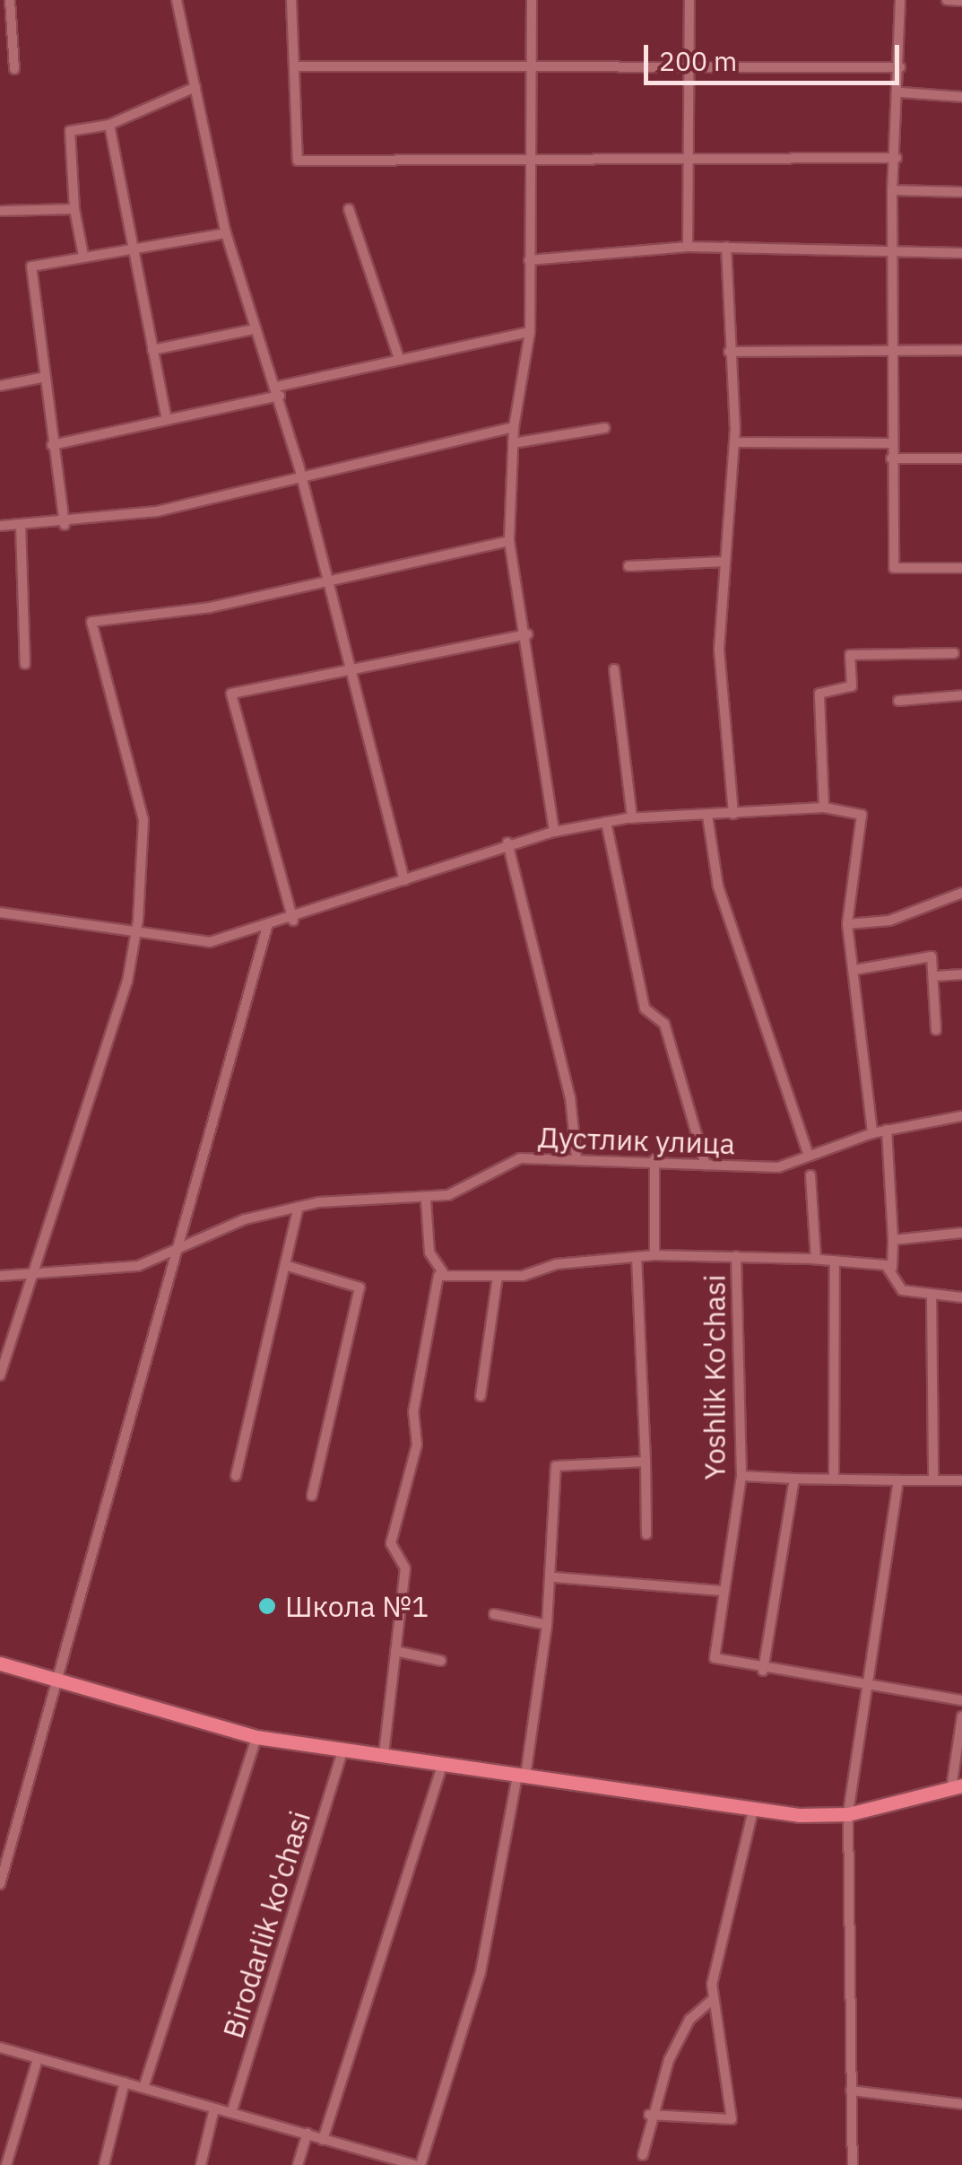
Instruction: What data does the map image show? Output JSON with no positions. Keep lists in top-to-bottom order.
{
  "streets": {
    "street": ["Дустлик улица", "Yoshlik Ko'chasi", "Birodarlik ko'chasi"]
  },
  "places": ["Школа №1"],
  "scale_bar": "200 m"
}
